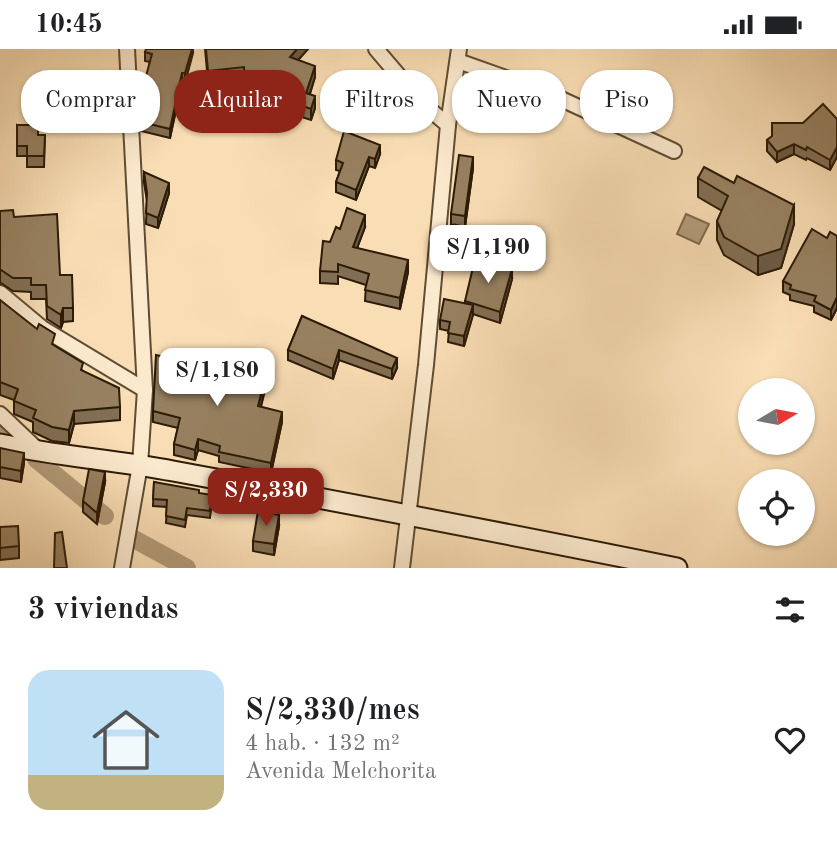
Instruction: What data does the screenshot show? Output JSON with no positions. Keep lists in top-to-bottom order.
{
  "north": "right",
  "page": {
    "status": "10:45",
    "chip": [
      "Comprar",
      "Alquilar",
      "Filtros",
      "Nuevo",
      "Piso"
    ],
    "price": ["S/1,190", "S/1,180", "S/2,330"],
    "heading": "3 viviendas",
    "list": [
      {
        "name": "S/2,330/mes",
        "note": "4 hab. · 132 m² · Avenida Melchorita"
      }
    ]
  }
}
